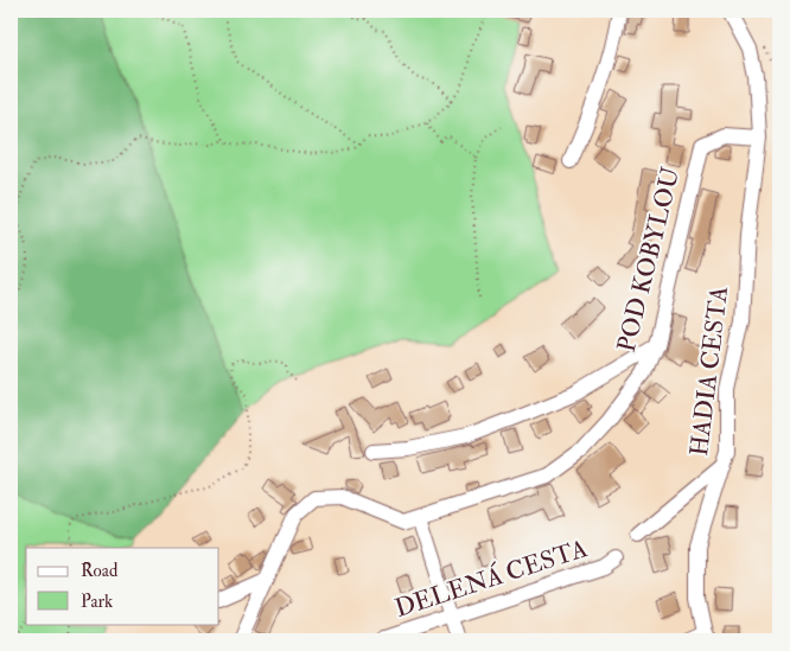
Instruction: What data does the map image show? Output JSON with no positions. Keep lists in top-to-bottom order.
{
  "streets": {
    "street": ["POD KOBYLOU", "HADIA CESTA", "DELENÁ CESTA"]
  },
  "crossings": [
    ["POD KOBYLOU", "HADIA CESTA"]
  ],
  "legend": ["Road", "Park"]
}
